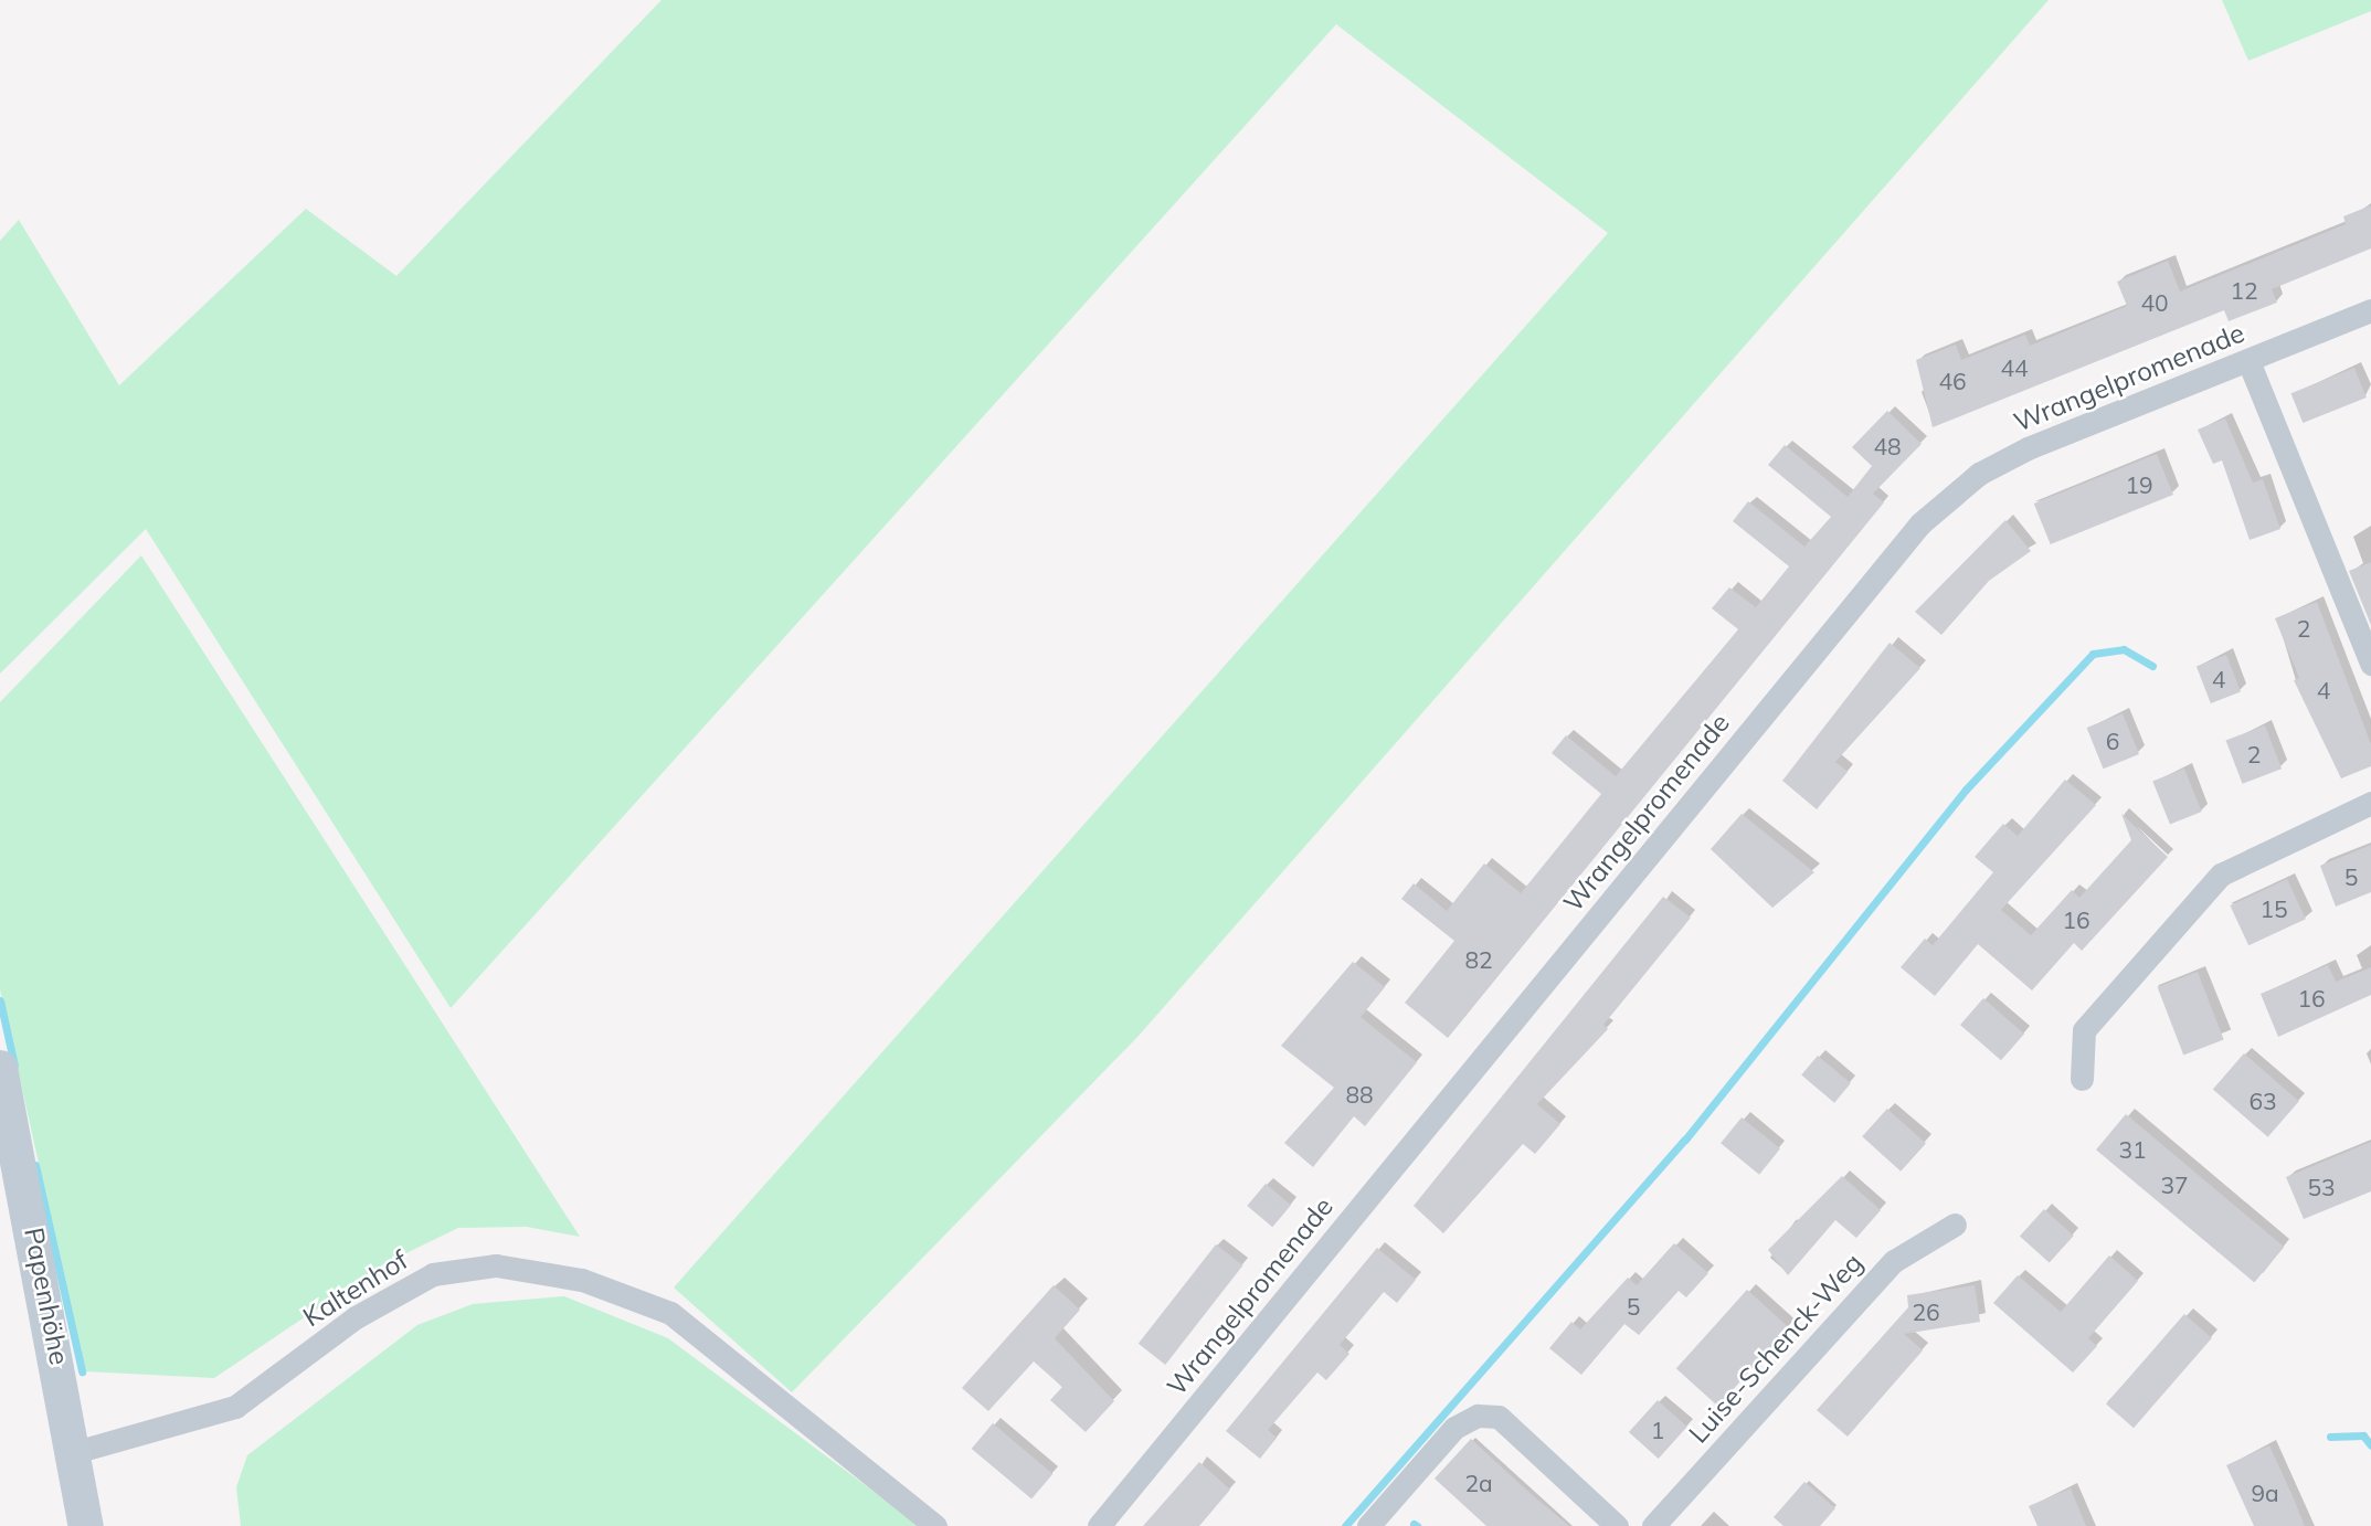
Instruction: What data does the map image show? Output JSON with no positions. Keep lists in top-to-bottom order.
{
  "streets": {
    "main road": ["Papenhöhe"],
    "street": ["Wrangelpromenade", "Kaltenhof", "Luise-Schenck-Weg"]
  },
  "crossings": [
    ["Kaltenhof", "Papenhöhe"]
  ],
  "house_numbers": [
    "12",
    "40",
    "44",
    "46",
    "48",
    "19",
    "2",
    "4",
    "4",
    "6",
    "2",
    "5",
    "15",
    "16",
    "82",
    "16",
    "88",
    "63",
    "31",
    "37",
    "53",
    "5",
    "26",
    "1",
    "2a",
    "9a"
  ]
}
